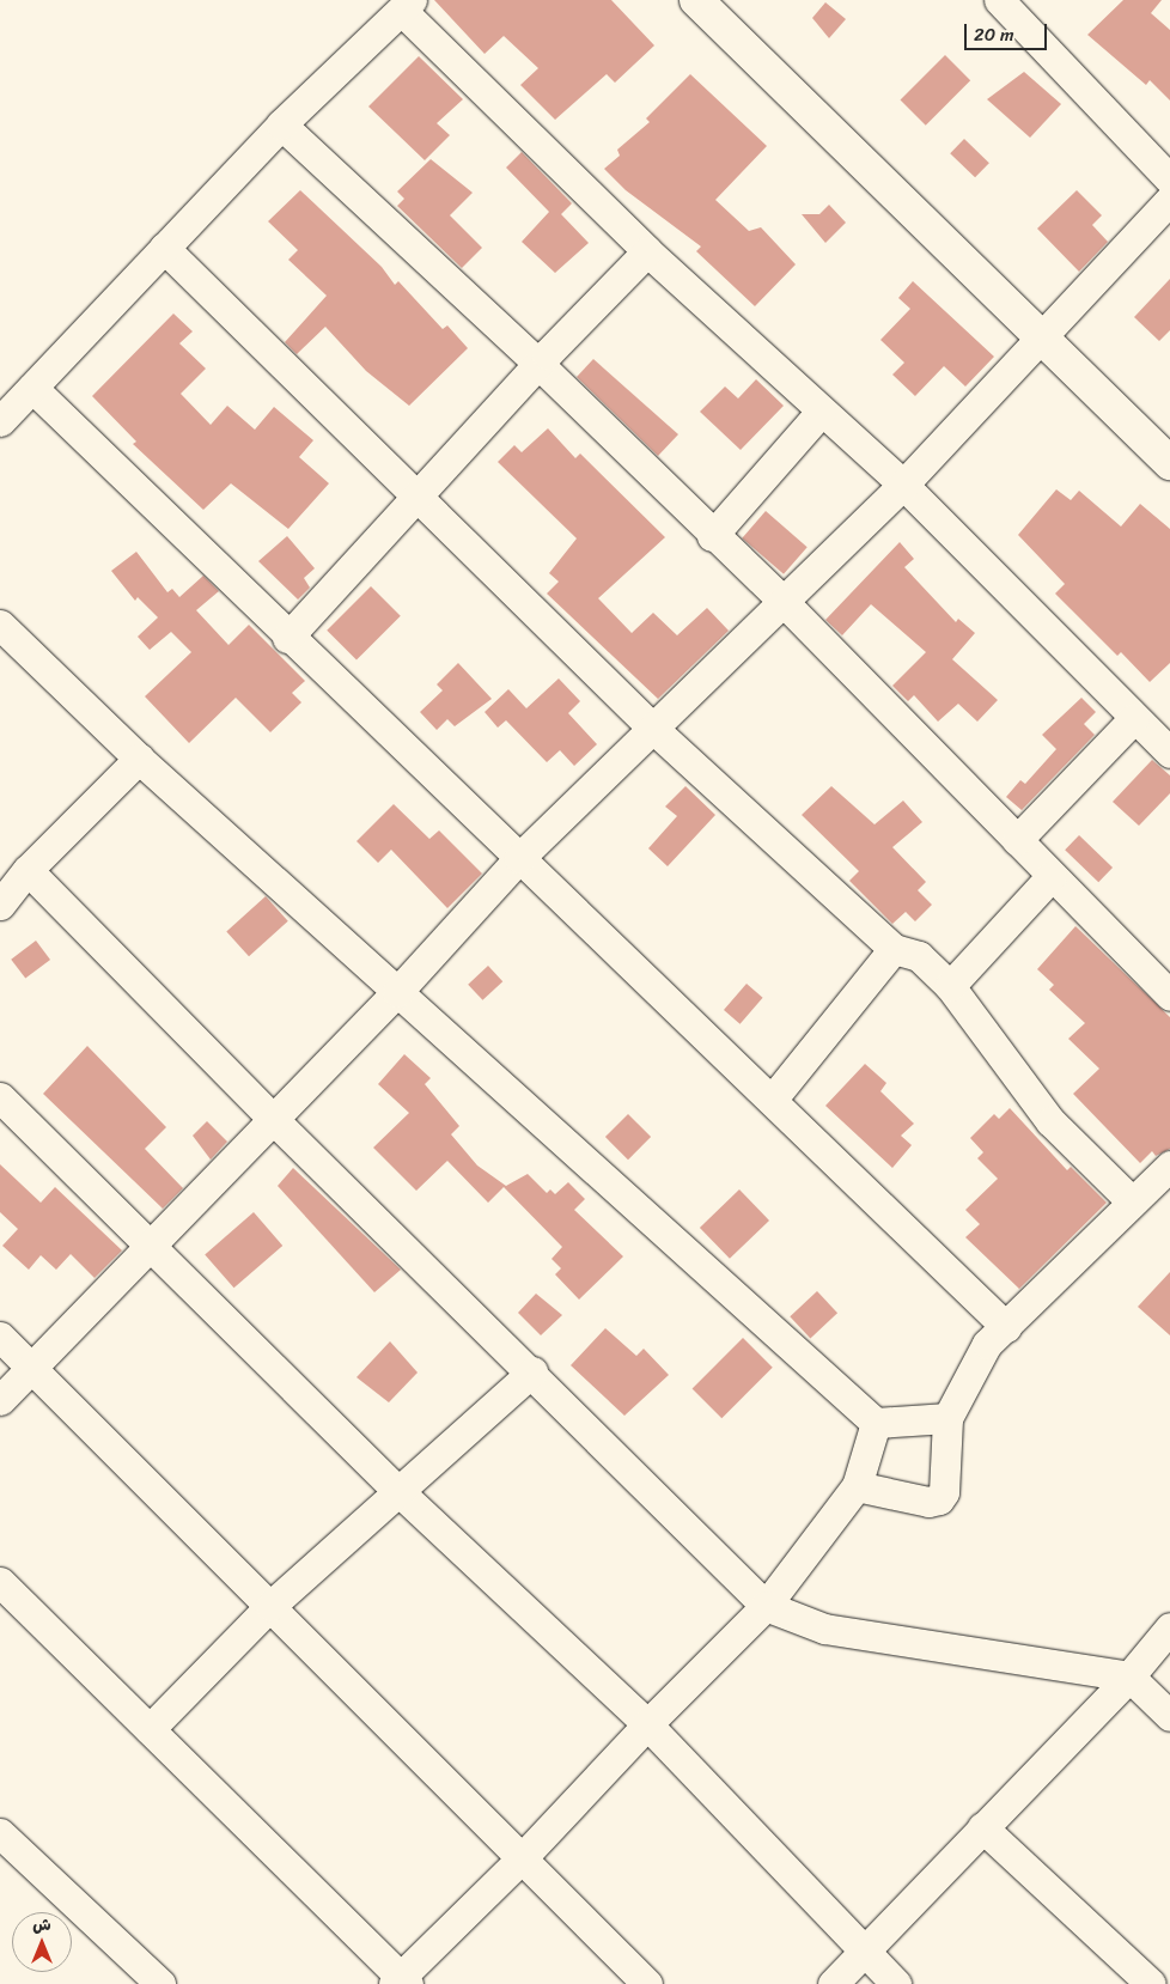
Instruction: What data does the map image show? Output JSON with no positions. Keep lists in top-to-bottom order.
{
  "scale_bar": "20 m",
  "north": "top"
}
